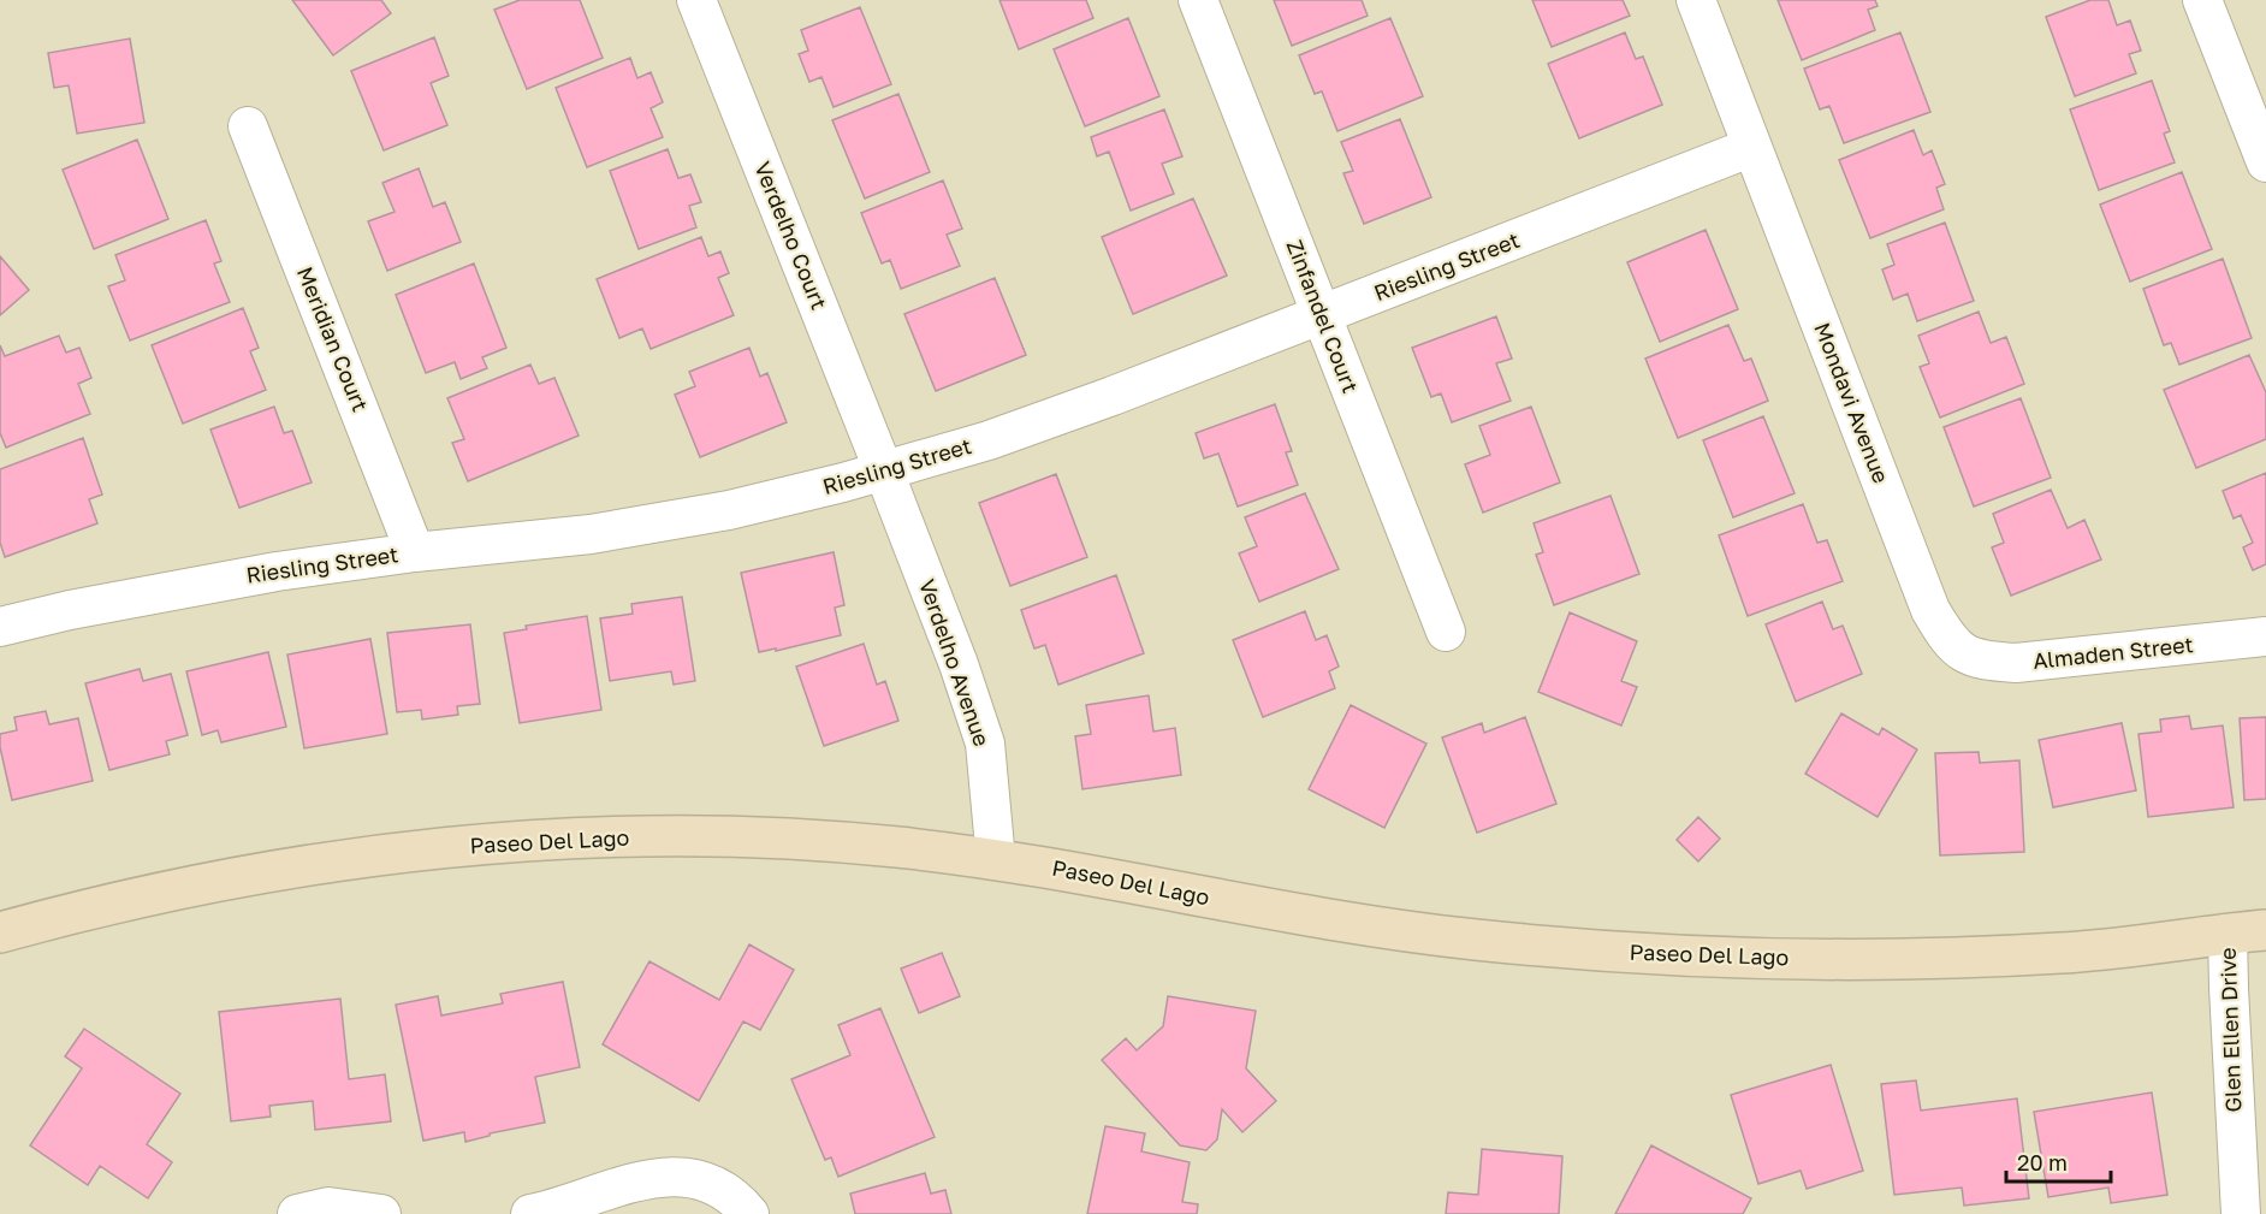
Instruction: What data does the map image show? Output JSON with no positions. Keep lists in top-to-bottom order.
{
  "streets": {
    "street": [
      "Verdelho Court",
      "Riesling Street",
      "Zinfandel Court",
      "Meridian Court",
      "Mondavi Avenue",
      "Almaden Street",
      "Verdelho Avenue",
      "Paseo Del Lago",
      "Glen Ellen Drive"
    ]
  },
  "crossings": [
    ["Verdelho Court", "Riesling Street"],
    ["Verdelho Court", "Verdelho Avenue"],
    ["Riesling Street", "Zinfandel Court"],
    ["Riesling Street", "Meridian Court"],
    ["Riesling Street", "Mondavi Avenue"],
    ["Riesling Street", "Verdelho Avenue"],
    ["Mondavi Avenue", "Almaden Street"],
    ["Verdelho Avenue", "Paseo Del Lago"],
    ["Paseo Del Lago", "Glen Ellen Drive"]
  ],
  "scale_bar": "20 m"
}
